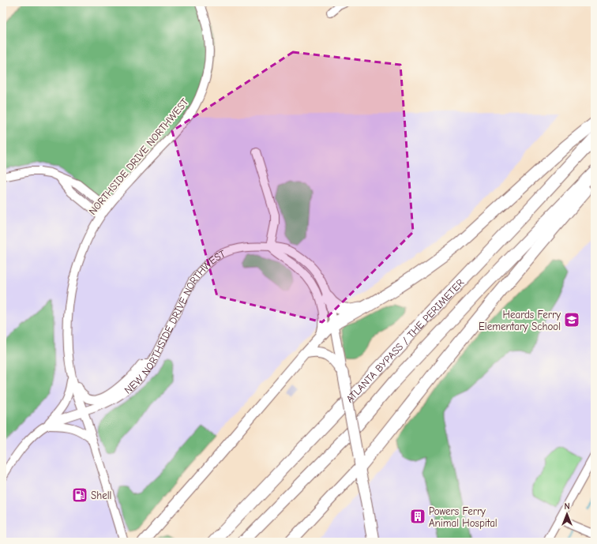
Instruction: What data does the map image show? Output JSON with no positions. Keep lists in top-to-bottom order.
{
  "streets": {
    "highway": ["ATLANTA BYPASS / THE PERIMETER"],
    "main road": ["NEW NORTHSIDE DRIVE NORTHWEST"],
    "street": ["NORTHSIDE DRIVE NORTHWEST"]
  },
  "crossings": [
    ["NORTHSIDE DRIVE NORTHWEST", "NEW NORTHSIDE DRIVE NORTHWEST"]
  ],
  "places": {
    "school or university": ["Heards Ferry Elementary School"],
    "fuel station": ["Shell"],
    "building": ["Powers Ferry Animal Hospital"]
  },
  "north": "top"
}
